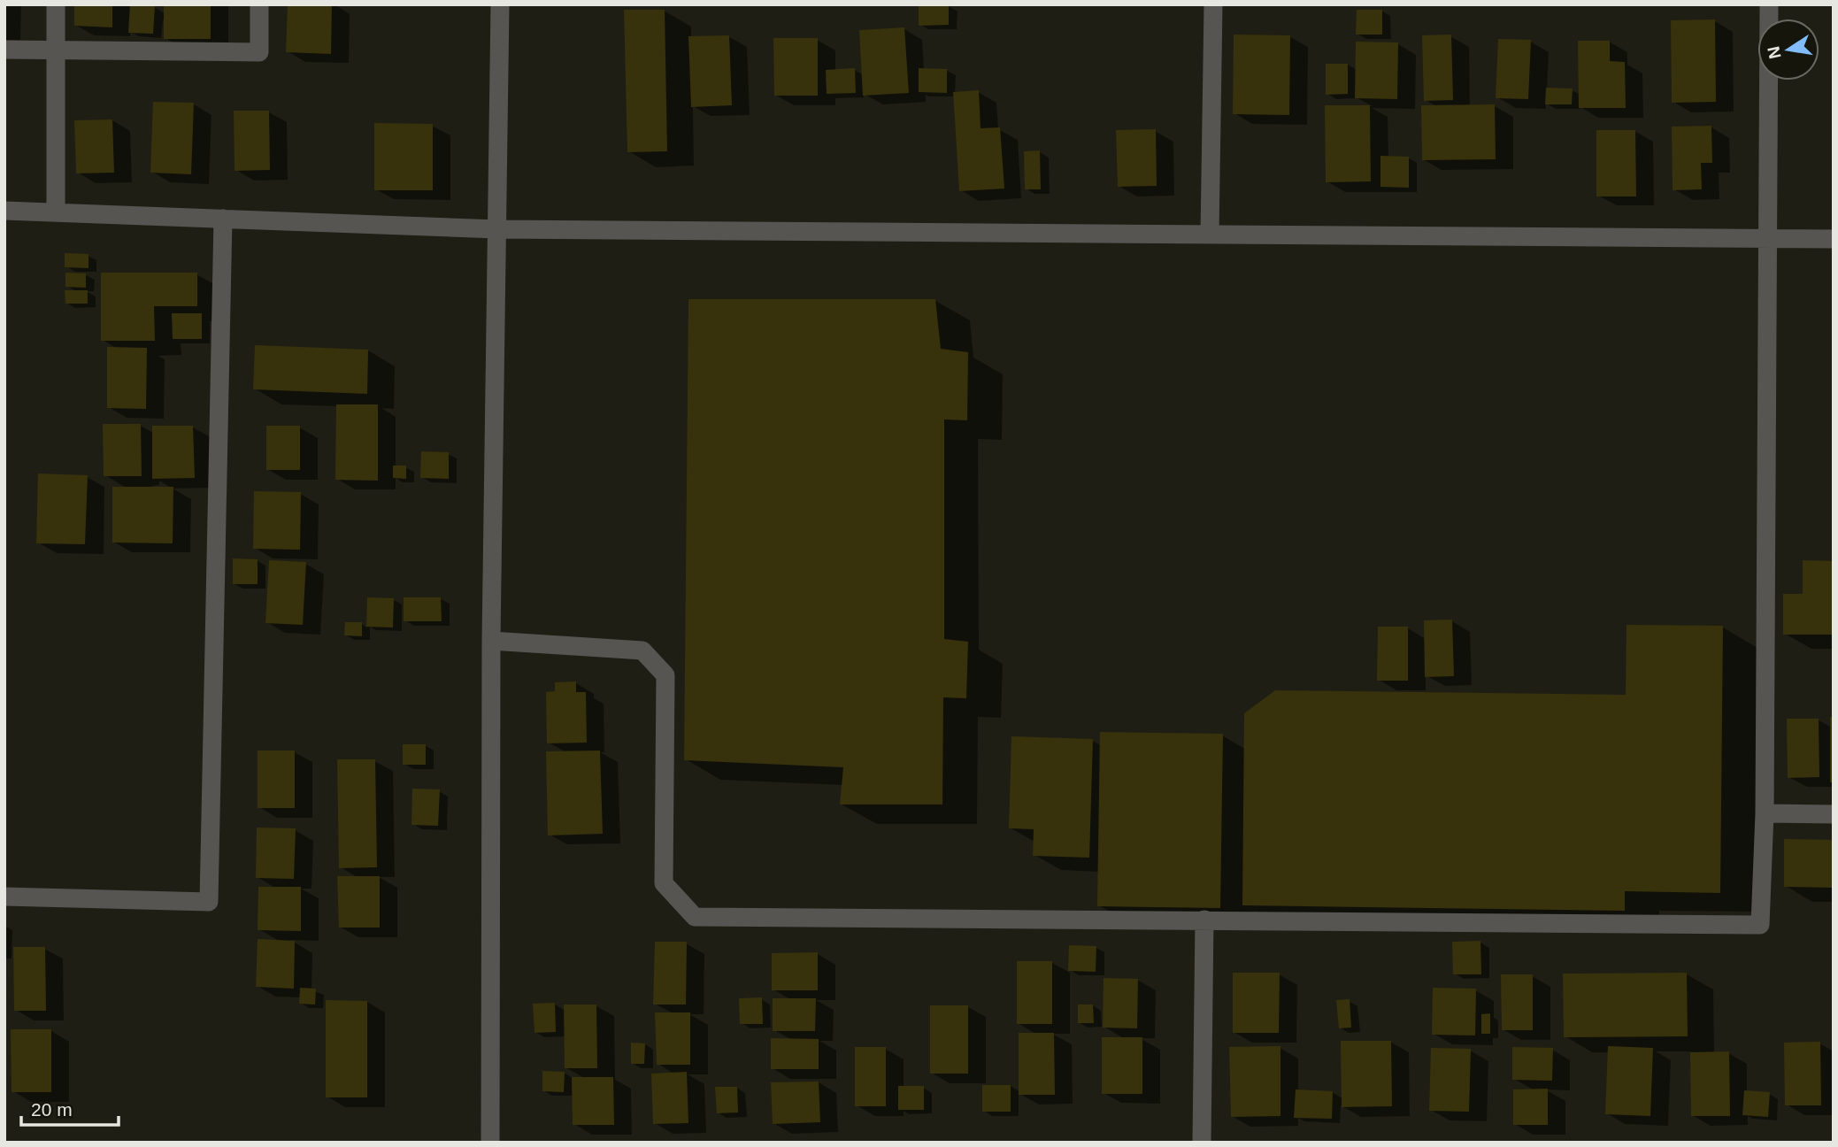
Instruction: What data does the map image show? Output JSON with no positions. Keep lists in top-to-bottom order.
{
  "scale_bar": "20 m",
  "north": "left"
}
